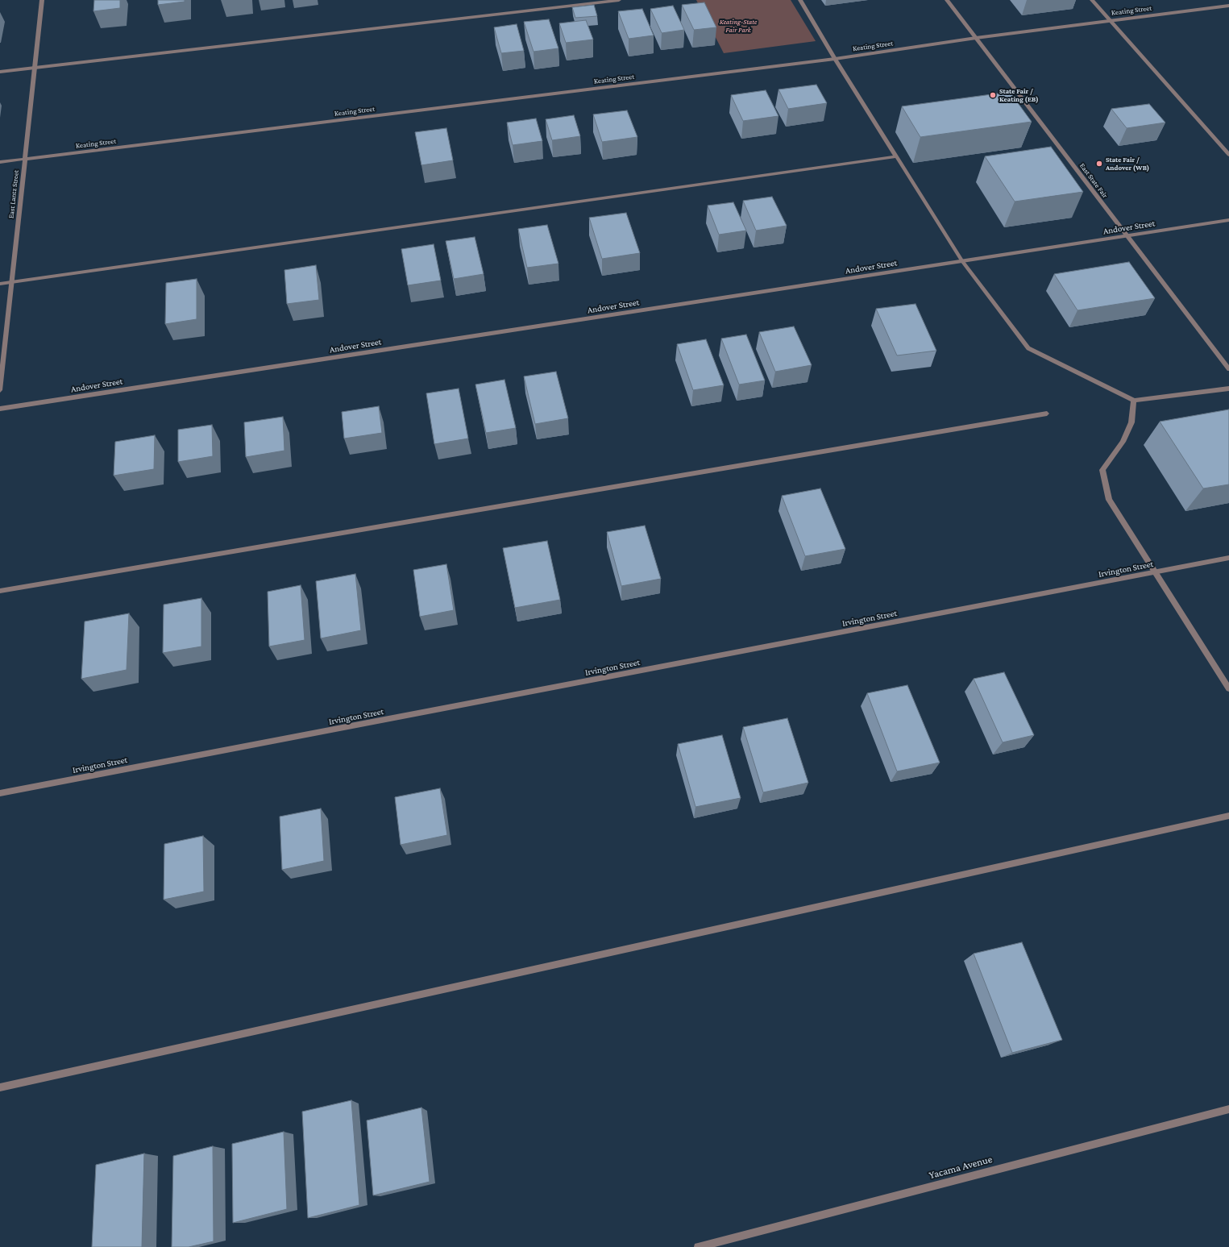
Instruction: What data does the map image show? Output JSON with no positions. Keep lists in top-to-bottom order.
{
  "streets": {
    "street": [
      "Keating Street",
      "East State Fair",
      "East Lantz Street",
      "Andover Street",
      "Irvington Street",
      "Yacama Avenue"
    ]
  },
  "crossings": [
    ["Keating Street", "East State Fair"],
    ["Keating Street", "East Lantz Street"],
    ["East State Fair", "Andover Street"]
  ],
  "parks": ["Keating-State Fair Park"],
  "places": ["State Fair / Keating (EB)", "State Fair / Andover (WB)"]
}
